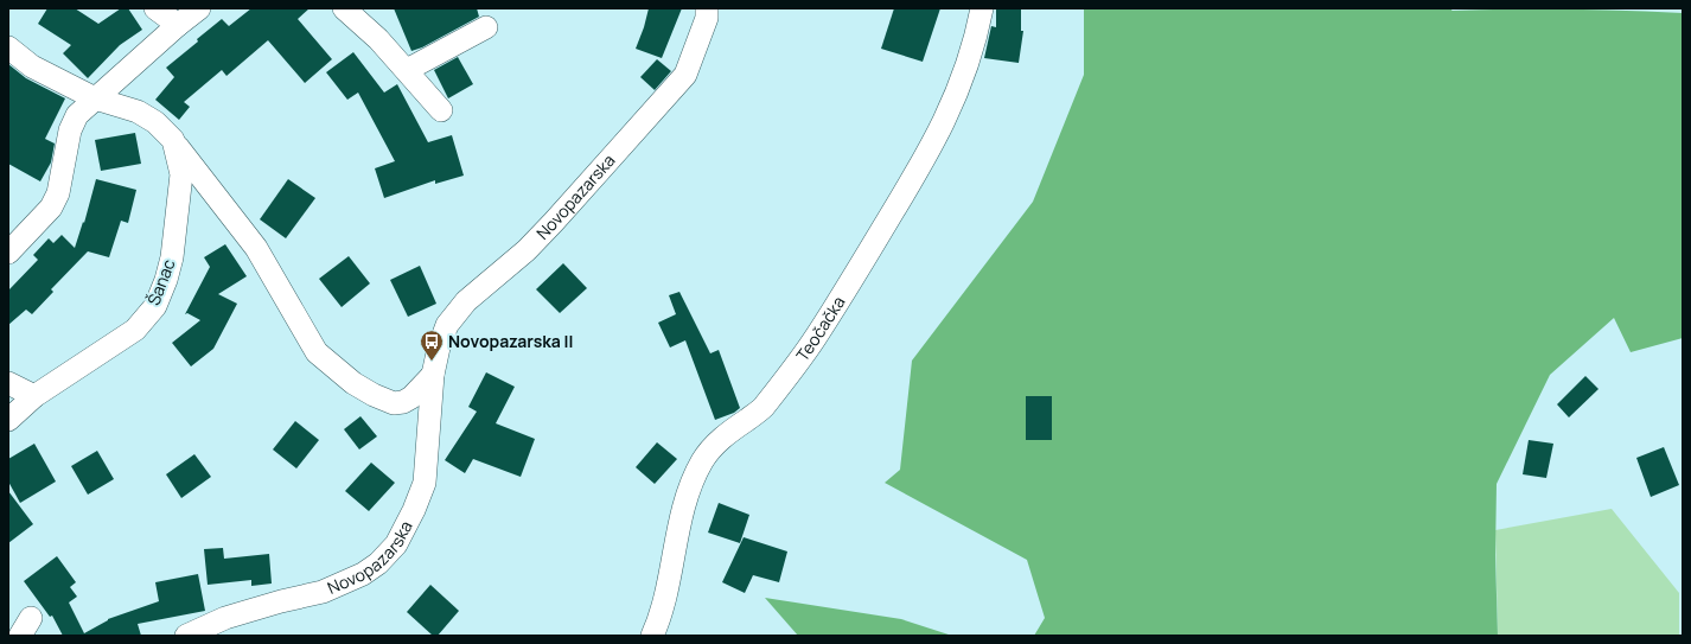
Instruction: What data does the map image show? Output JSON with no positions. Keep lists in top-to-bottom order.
{
  "streets": {
    "street": ["Novopazarska", "Šanac", "Teočačka"]
  },
  "places": {
    "bus stop": ["Novopazarska II"]
  }
}
